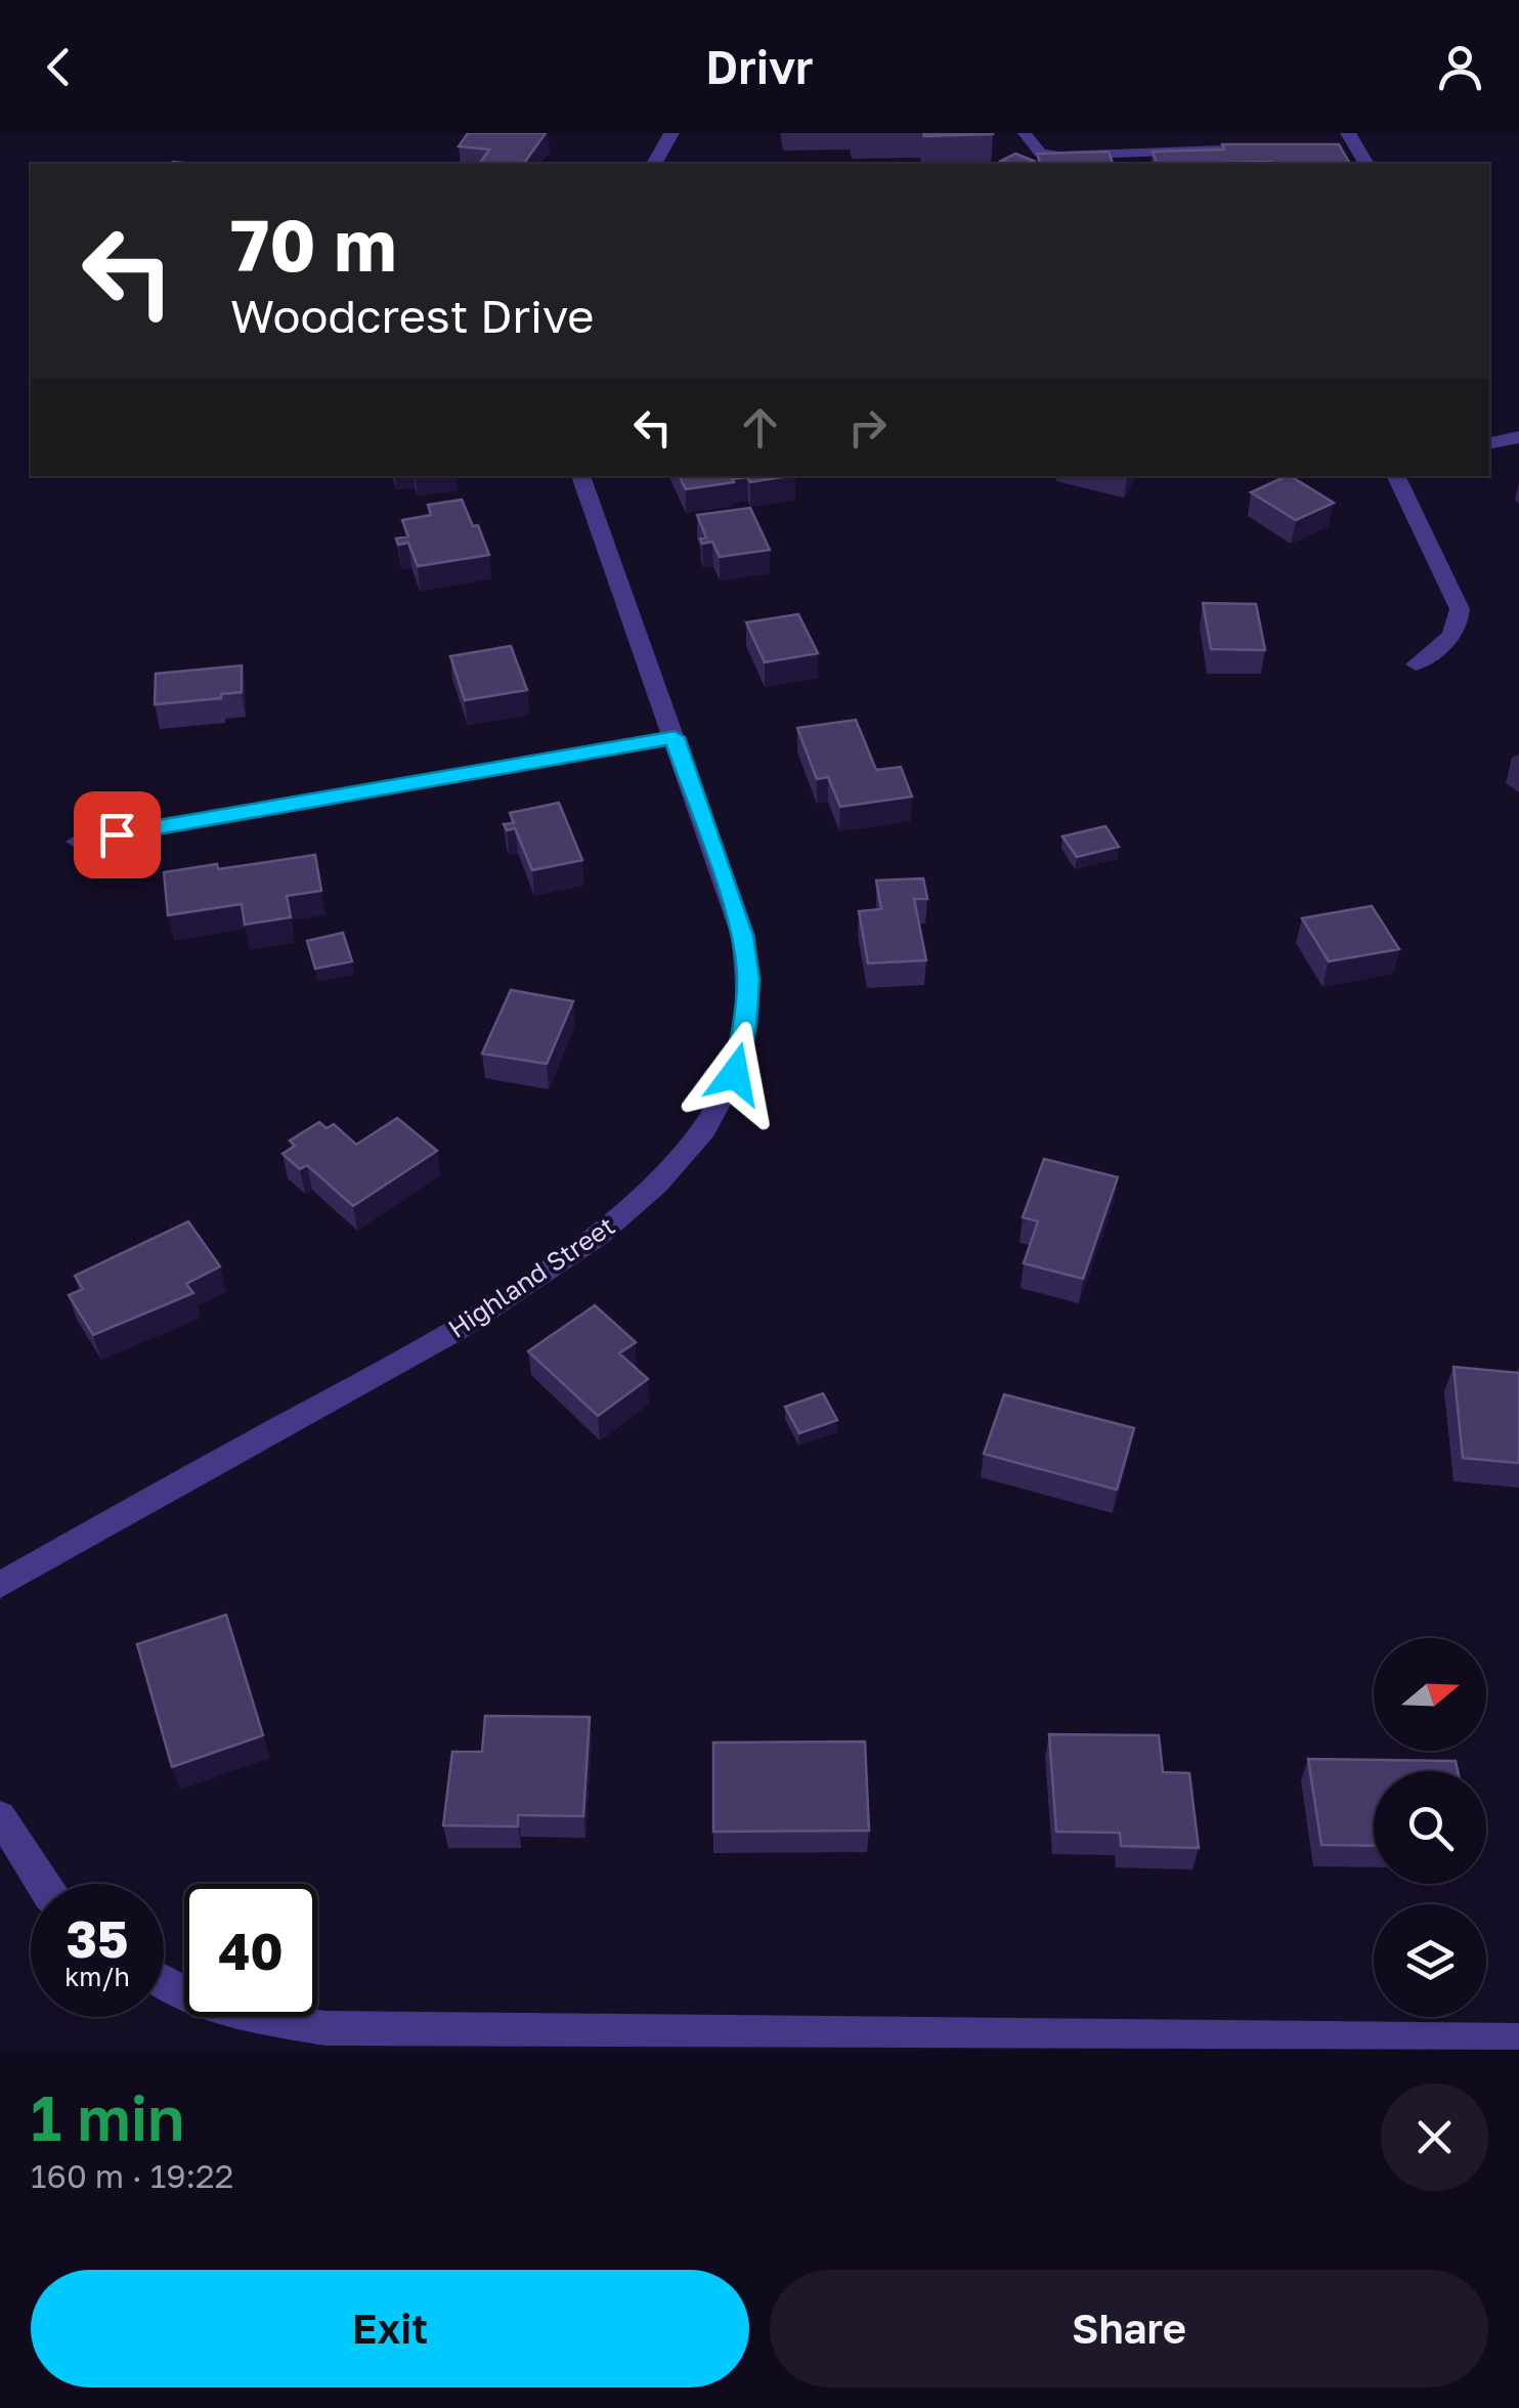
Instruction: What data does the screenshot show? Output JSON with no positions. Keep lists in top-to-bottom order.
{
  "streets": {
    "street": ["Highland Street"]
  },
  "north": "right",
  "page": {
    "header": "Drivr",
    "turn": ["70 m", "Woodcrest Drive"],
    "speed": "35 km/h",
    "limit": "40",
    "heading": ["1 min", "160 m · 19:22"],
    "buttons": ["Exit", "Share"]
  }
}
